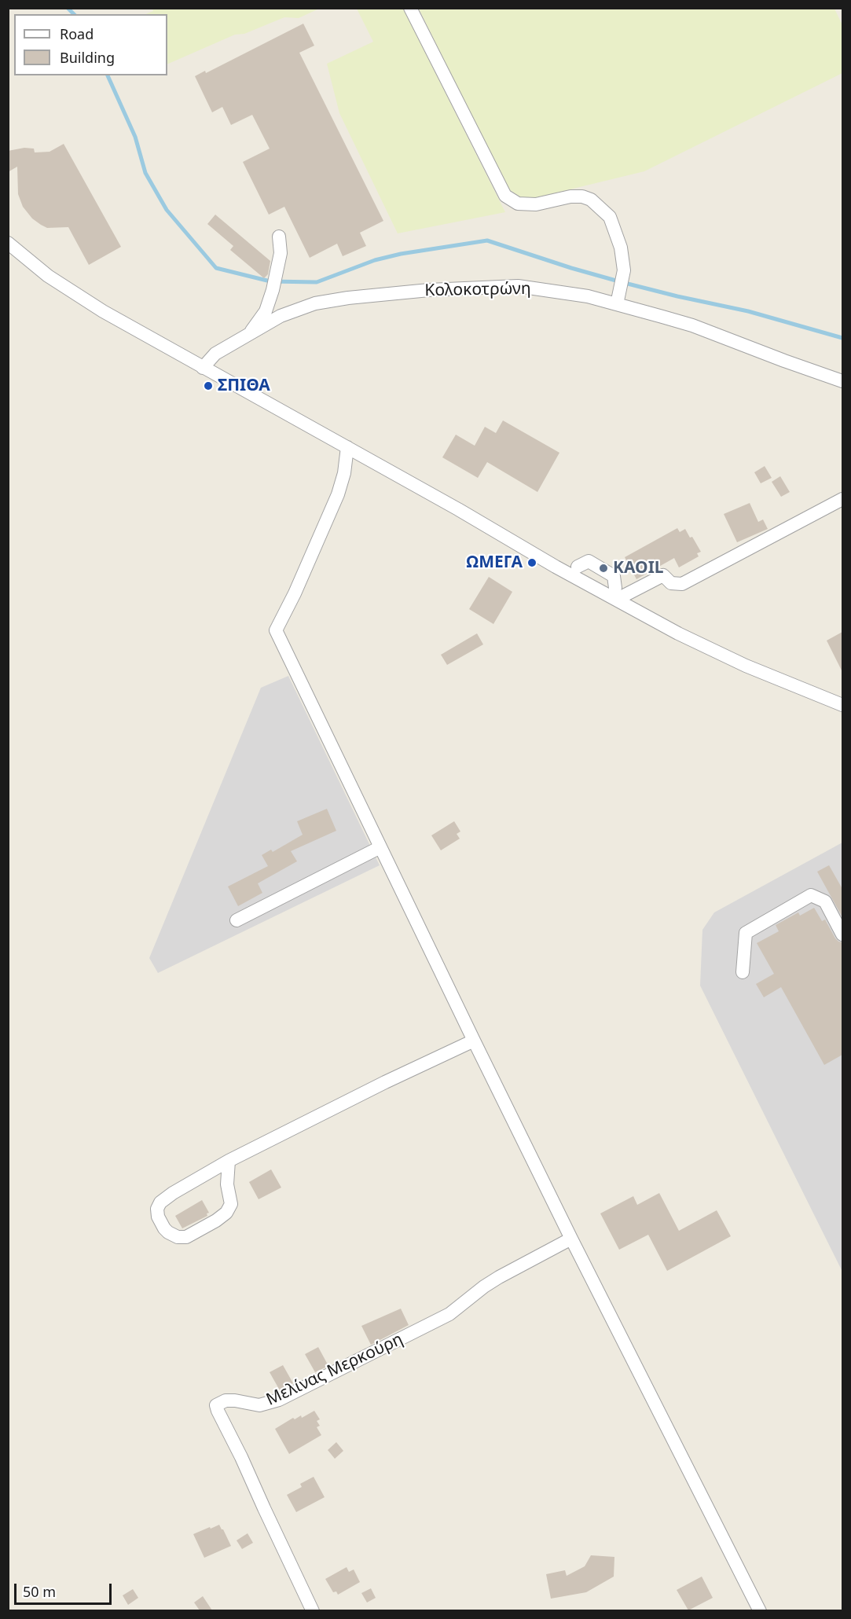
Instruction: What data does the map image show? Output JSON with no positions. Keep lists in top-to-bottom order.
{
  "streets": {
    "street": ["Κολοκοτρώνη", "Μελίνας Μερκούρη"]
  },
  "places": ["ΣΠΙΘΑ", "ΩΜΕΓΑ", "KAOIL"],
  "legend": ["Road", "Building"],
  "scale_bar": "50 m"
}
